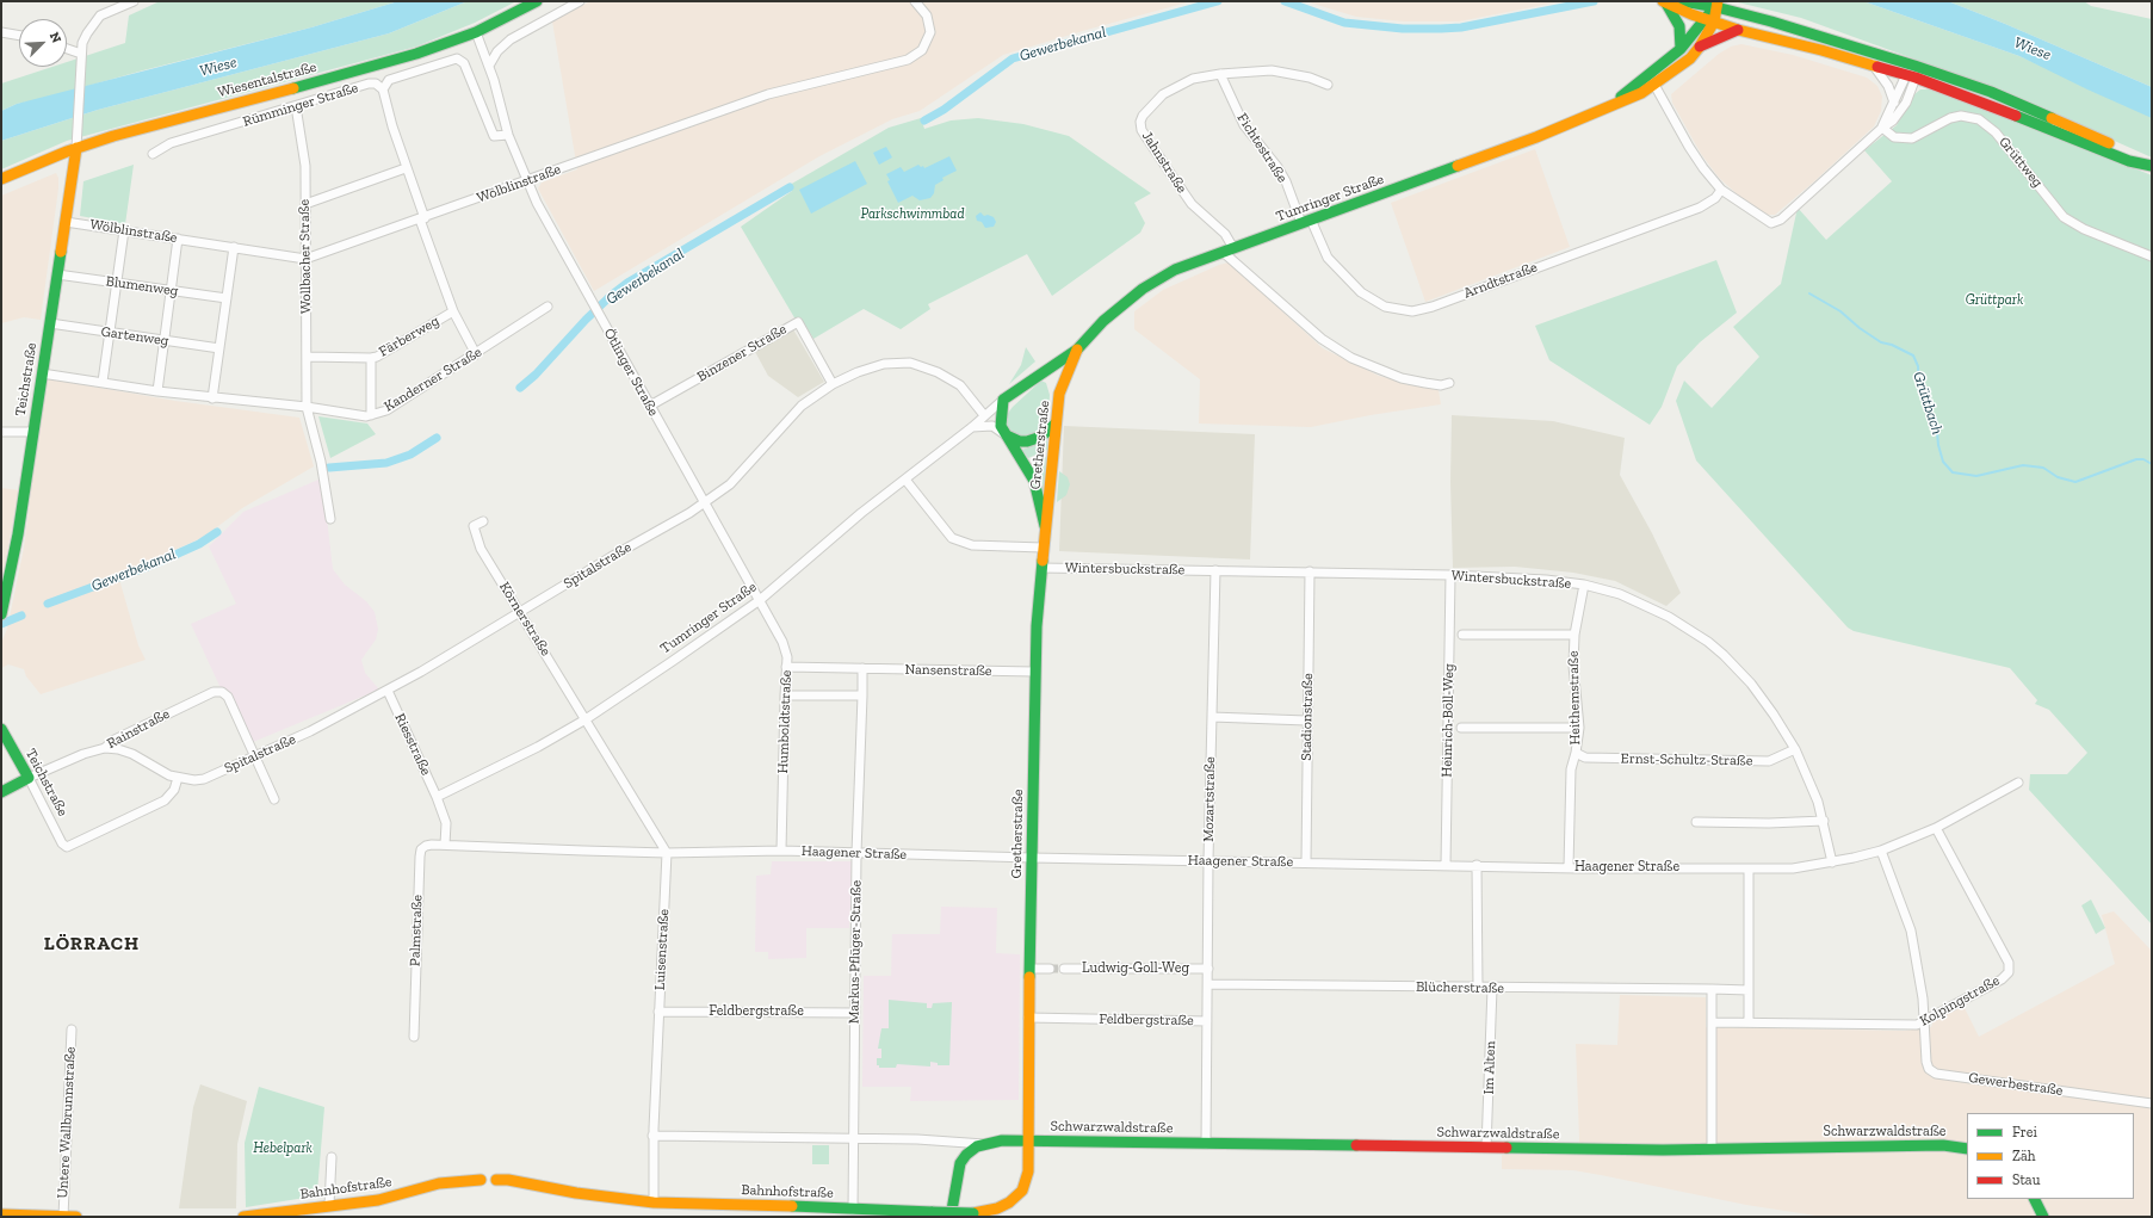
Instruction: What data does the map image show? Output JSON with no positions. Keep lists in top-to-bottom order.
{
  "streets": {
    "main road": [
      "Wiesentalstraße",
      "Tumringer Straße",
      "Teichstraße",
      "Gretherstraße",
      "Schwarzwaldstraße",
      "Bahnhofstraße"
    ],
    "street": [
      "Rümminger Straße",
      "Fichtestraße",
      "Jahnstraße",
      "Grüttweg",
      "Wölblinstraße",
      "Wollbacher Straße",
      "Arndtstraße",
      "Blumenweg",
      "Gartenweg",
      "Färberweg",
      "Binzener Straße",
      "Ötlinger Straße",
      "Kanderner Straße",
      "Spitalstraße",
      "Wintersbuckstraße",
      "Körnerstraße",
      "Nansenstraße",
      "Heithemstraße",
      "Stadionstraße",
      "Heinrich-Böll-Weg",
      "Humboldtstraße",
      "Rainstraße",
      "Riesstraße",
      "Ernst-Schultz-Straße",
      "Mozartstraße",
      "Haagener Straße",
      "Palmstraße",
      "Luisenstraße",
      "Markus-Pflüger-Straße",
      "Ludwig-Goll-Weg",
      "Blücherstraße",
      "Kolpingstraße",
      "Feldbergstraße",
      "Im Alten",
      "Gewerbestraße",
      "Untere Wallbrunnstraße"
    ]
  },
  "crossings": [
    ["Wiesentalstraße", "Ötlinger Straße"],
    ["Wiesentalstraße", "Teichstraße"],
    ["Rümminger Straße", "Wollbacher Straße"],
    ["Fichtestraße", "Jahnstraße"],
    ["Fichtestraße", "Tumringer Straße"],
    ["Fichtestraße", "Arndtstraße"],
    ["Jahnstraße", "Tumringer Straße"],
    ["Wölblinstraße", "Wollbacher Straße"],
    ["Wölblinstraße", "Ötlinger Straße"],
    ["Wölblinstraße", "Teichstraße"],
    ["Tumringer Straße", "Arndtstraße"],
    ["Tumringer Straße", "Ötlinger Straße"],
    ["Tumringer Straße", "Gretherstraße"],
    ["Tumringer Straße", "Spitalstraße"],
    ["Tumringer Straße", "Körnerstraße"],
    ["Tumringer Straße", "Humboldtstraße"],
    ["Tumringer Straße", "Riesstraße"],
    ["Wollbacher Straße", "Färberweg"],
    ["Wollbacher Straße", "Kanderner Straße"],
    ["Blumenweg", "Teichstraße"],
    ["Gartenweg", "Teichstraße"],
    ["Binzener Straße", "Ötlinger Straße"],
    ["Binzener Straße", "Spitalstraße"],
    ["Ötlinger Straße", "Spitalstraße"],
    ["Ötlinger Straße", "Humboldtstraße"],
    ["Teichstraße", "Kanderner Straße"],
    ["Teichstraße", "Spitalstraße"],
    ["Teichstraße", "Rainstraße"],
    ["Gretherstraße", "Wintersbuckstraße"],
    ["Gretherstraße", "Nansenstraße"],
    ["Gretherstraße", "Haagener Straße"],
    ["Gretherstraße", "Feldbergstraße"],
    ["Gretherstraße", "Schwarzwaldstraße"],
    ["Gretherstraße", "Bahnhofstraße"],
    ["Spitalstraße", "Körnerstraße"],
    ["Spitalstraße", "Rainstraße"],
    ["Spitalstraße", "Riesstraße"],
    ["Wintersbuckstraße", "Heithemstraße"],
    ["Wintersbuckstraße", "Stadionstraße"],
    ["Wintersbuckstraße", "Heinrich-Böll-Weg"],
    ["Wintersbuckstraße", "Ernst-Schultz-Straße"],
    ["Wintersbuckstraße", "Mozartstraße"],
    ["Wintersbuckstraße", "Haagener Straße"],
    ["Nansenstraße", "Humboldtstraße"],
    ["Heithemstraße", "Ernst-Schultz-Straße"],
    ["Heithemstraße", "Haagener Straße"],
    ["Stadionstraße", "Haagener Straße"],
    ["Heinrich-Böll-Weg", "Haagener Straße"],
    ["Humboldtstraße", "Haagener Straße"],
    ["Riesstraße", "Haagener Straße"],
    ["Riesstraße", "Palmstraße"],
    ["Mozartstraße", "Haagener Straße"],
    ["Mozartstraße", "Ludwig-Goll-Weg"],
    ["Mozartstraße", "Blücherstraße"],
    ["Mozartstraße", "Feldbergstraße"],
    ["Mozartstraße", "Schwarzwaldstraße"],
    ["Haagener Straße", "Palmstraße"],
    ["Haagener Straße", "Luisenstraße"],
    ["Haagener Straße", "Markus-Pflüger-Straße"],
    ["Haagener Straße", "Kolpingstraße"],
    ["Haagener Straße", "Gewerbestraße"],
    ["Luisenstraße", "Feldbergstraße"],
    ["Luisenstraße", "Bahnhofstraße"],
    ["Markus-Pflüger-Straße", "Feldbergstraße"],
    ["Markus-Pflüger-Straße", "Bahnhofstraße"],
    ["Blücherstraße", "Im Alten"],
    ["Kolpingstraße", "Gewerbestraße"],
    ["Im Alten", "Schwarzwaldstraße"],
    ["Schwarzwaldstraße", "Bahnhofstraße"]
  ],
  "districts": ["LÖRRACH"],
  "water": ["Gewerbekanal", "Wiese", "Grüttbach"],
  "parks": ["Parkschwimmbad", "Grüttpark", "Hebelpark"],
  "legend": ["Frei", "Zäh", "Stau"],
  "north": "top right"
}
